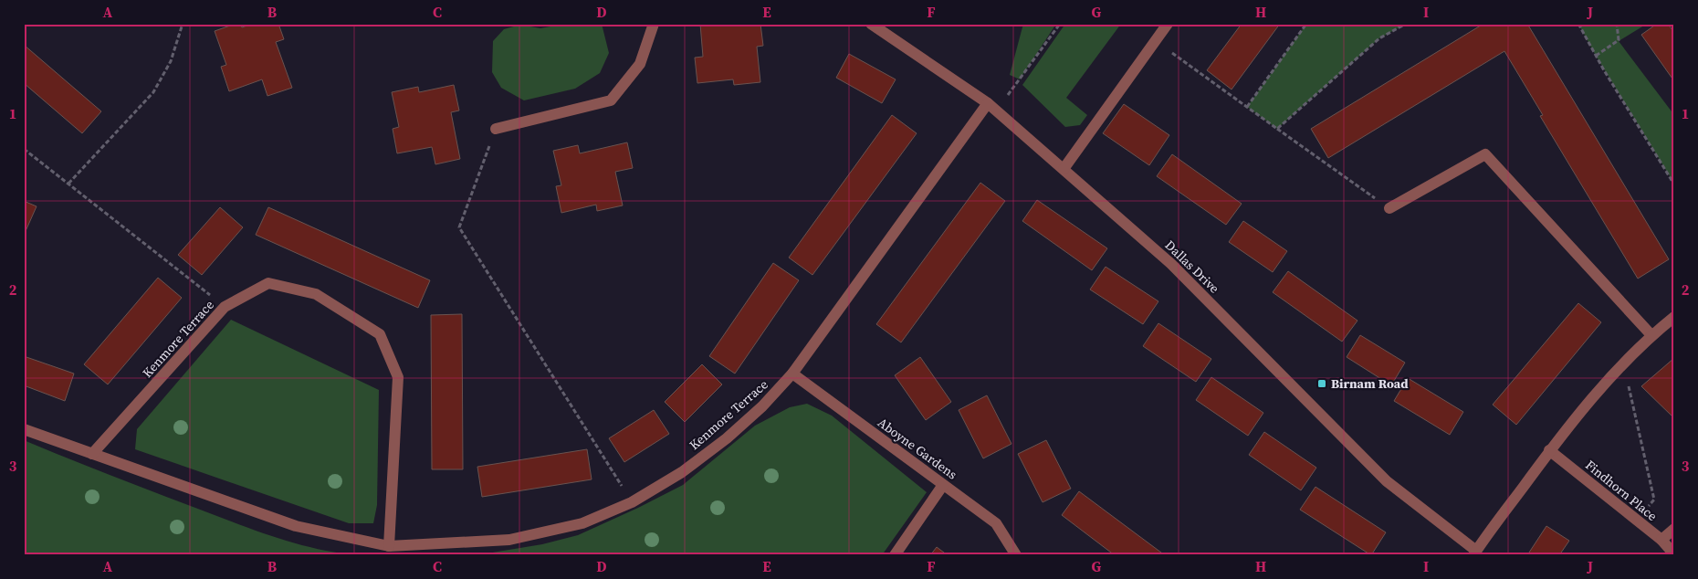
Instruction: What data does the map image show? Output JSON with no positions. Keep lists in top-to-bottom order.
{
  "streets": {
    "street": [
      "Dallas Drive",
      "Kenmore Terrace",
      "Aboyne Gardens",
      "Findhorn Place"
    ]
  },
  "crossings": [
    ["Dallas Drive", "Kenmore Terrace"],
    ["Kenmore Terrace", "Aboyne Gardens"]
  ],
  "places": {
    "transit": ["Birnam Road"]
  },
  "grid": {
    "columns": [
      "A",
      "B",
      "C",
      "D",
      "E",
      "F",
      "G",
      "H",
      "I",
      "J"
    ],
    "rows": ["1", "2", "3"]
  }
}
